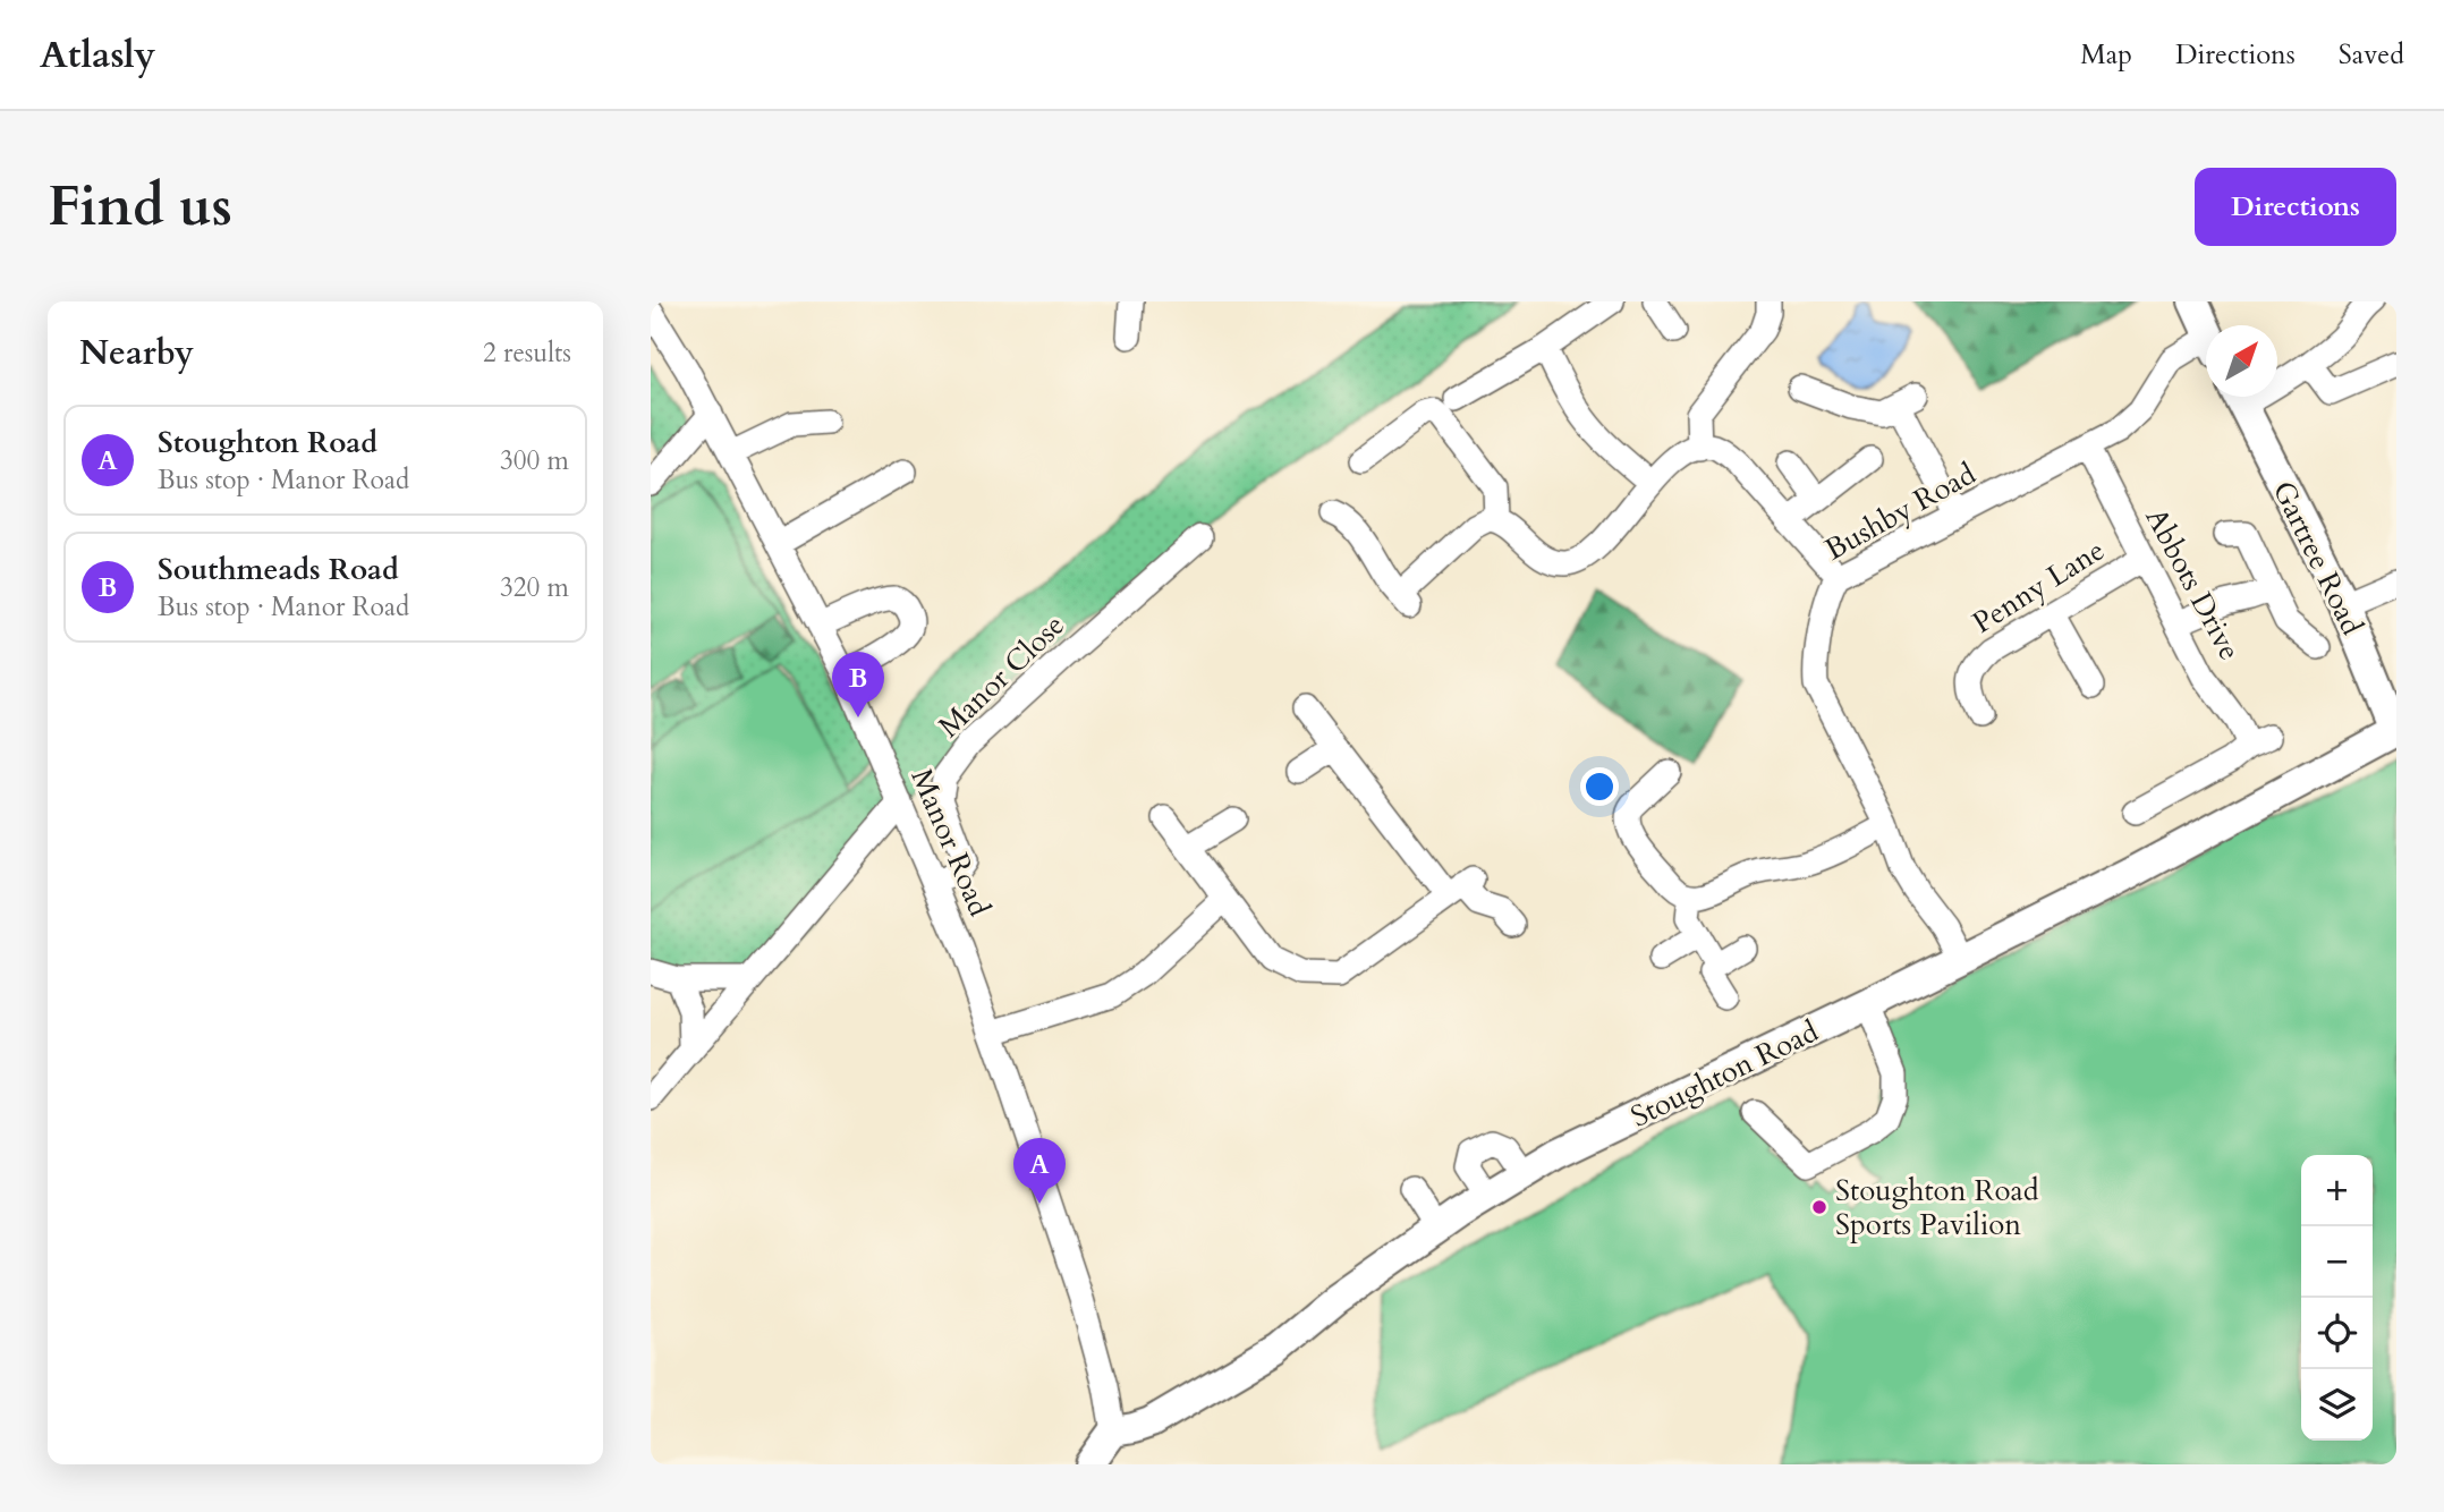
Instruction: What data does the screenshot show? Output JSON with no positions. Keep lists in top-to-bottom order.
{
  "streets": {
    "main road": ["Gartree Road", "Stoughton Road"],
    "street": [
      "Bushby Road",
      "Abbots Drive",
      "Penny Lane",
      "Manor Close",
      "Manor Road"
    ]
  },
  "crossings": [
    ["Bushby Road", "Abbots Drive"],
    ["Bushby Road", "Stoughton Road"],
    ["Gartree Road", "Stoughton Road"],
    ["Abbots Drive", "Penny Lane"],
    ["Manor Close", "Manor Road"],
    ["Manor Road", "Stoughton Road"]
  ],
  "places": ["Stoughton Road Sports Pavilion"],
  "north": "top right",
  "page": {
    "header": "Atlasly",
    "nav": ["Map", "Directions", "Saved"],
    "buttons": "Directions",
    "title": "Find us",
    "heading": ["Nearby", "2 results"],
    "list": [
      {
        "mark": "A",
        "name": "Stoughton Road",
        "note": "Bus stop · Manor Road",
        "value": "300 m"
      },
      {
        "mark": "B",
        "name": "Southmeads Road",
        "note": "Bus stop · Manor Road",
        "value": "320 m"
      }
    ],
    "pins": ["B", "A"],
    "map_buttons": ["+", "−"]
  }
}
